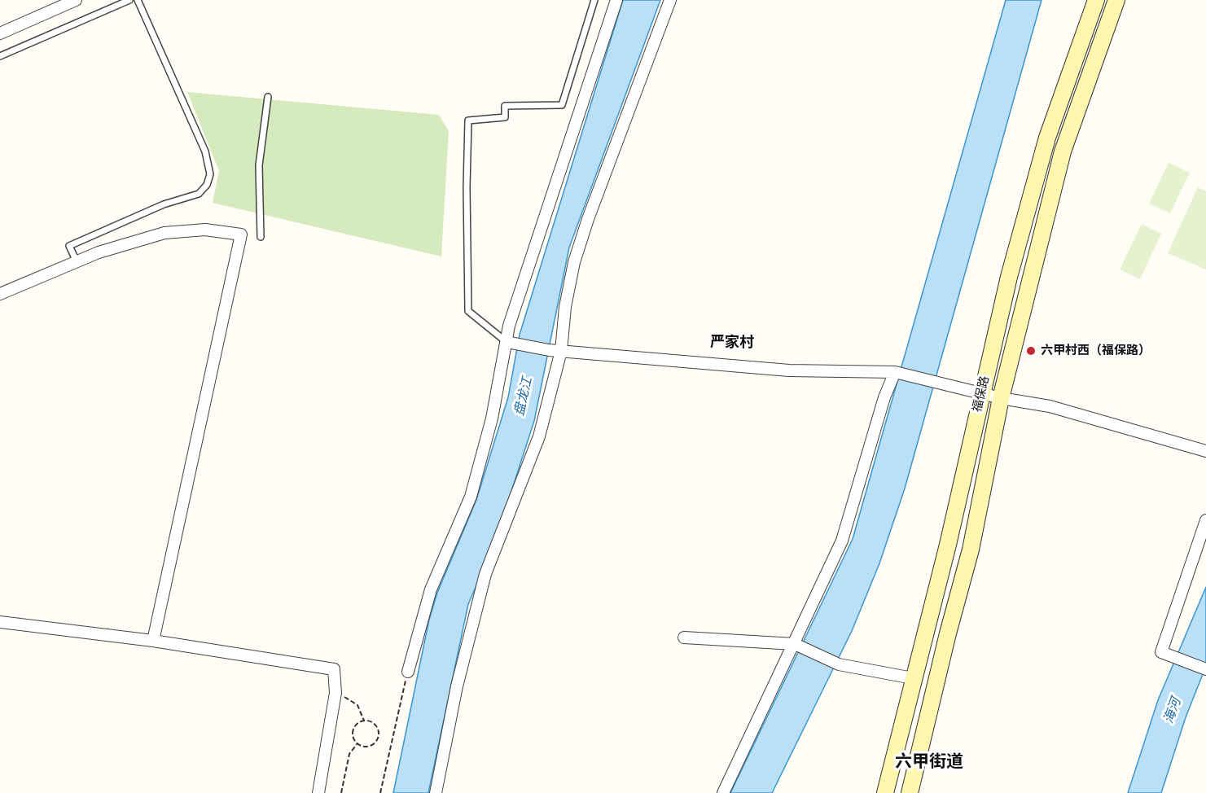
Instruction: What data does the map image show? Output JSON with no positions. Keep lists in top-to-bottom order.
{
  "streets": {
    "main road": ["福保路"]
  },
  "districts": ["严家村", "六甲街道"],
  "water": ["盘龙江", "海河"],
  "places": ["六甲村西（福保路）"]
}
